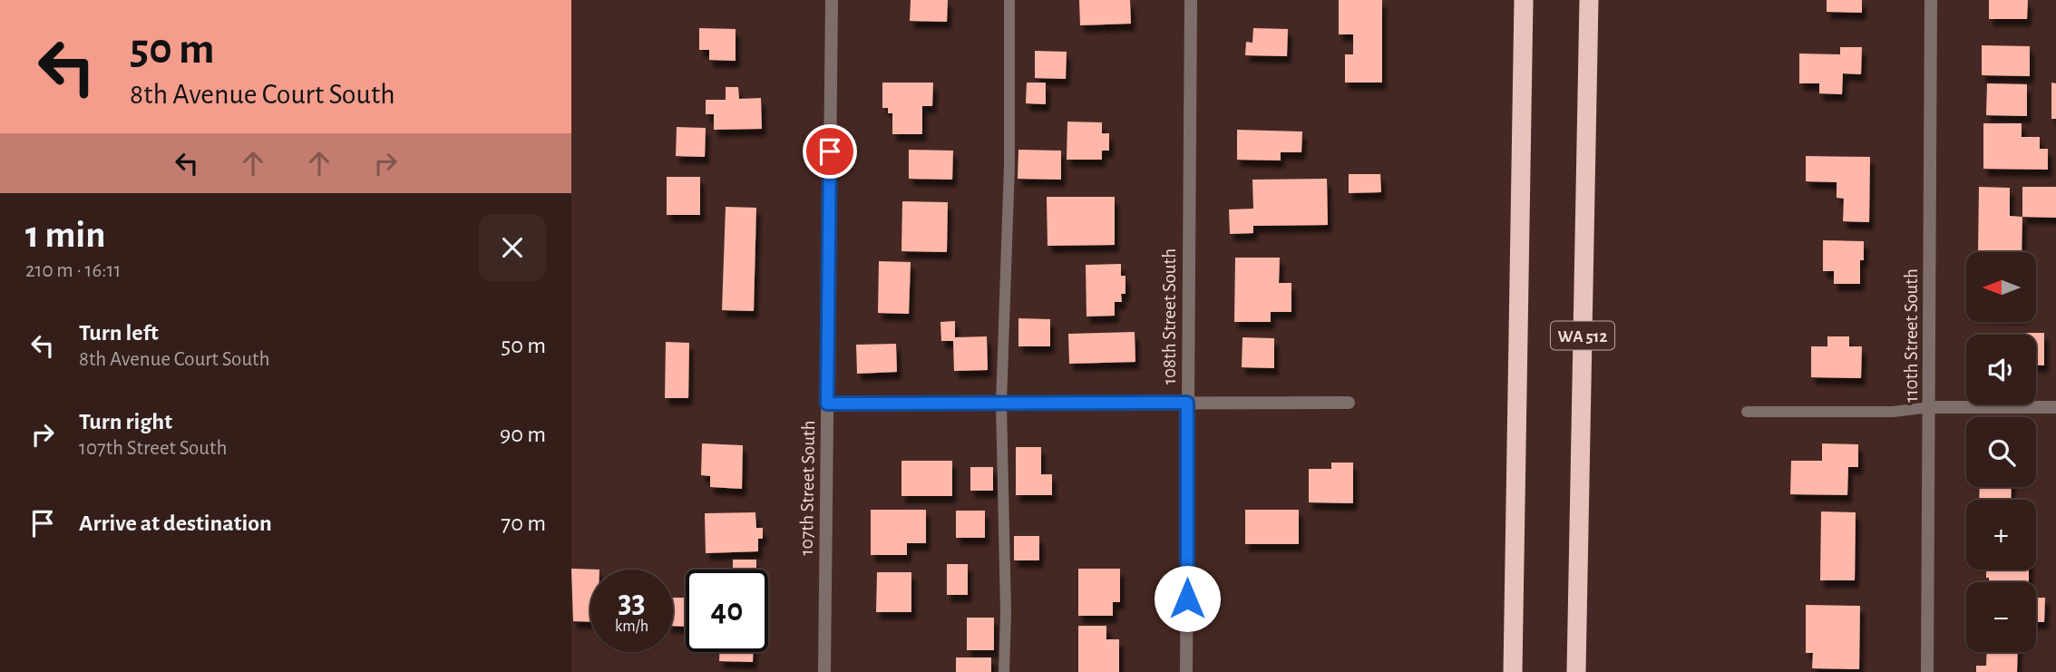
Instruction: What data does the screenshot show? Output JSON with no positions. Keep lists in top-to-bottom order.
{
  "streets": {
    "highway": ["WA 512"],
    "street": ["108th Street South", "110th Street South", "107th Street South"]
  },
  "north": "left",
  "page": {
    "turn": ["50 m", "8th Avenue Court South"],
    "heading": ["1 min", "210 m · 16:11"],
    "map_buttons": ["+", "−"],
    "list": [
      {
        "name": "Turn left",
        "note": "8th Avenue Court South",
        "value": "50 m"
      },
      {
        "name": "Turn right",
        "note": "107th Street South",
        "value": "90 m"
      },
      {
        "name": "Arrive at destination",
        "value": "70 m"
      }
    ],
    "speed": "33 km/h",
    "limit": "40"
  }
}
